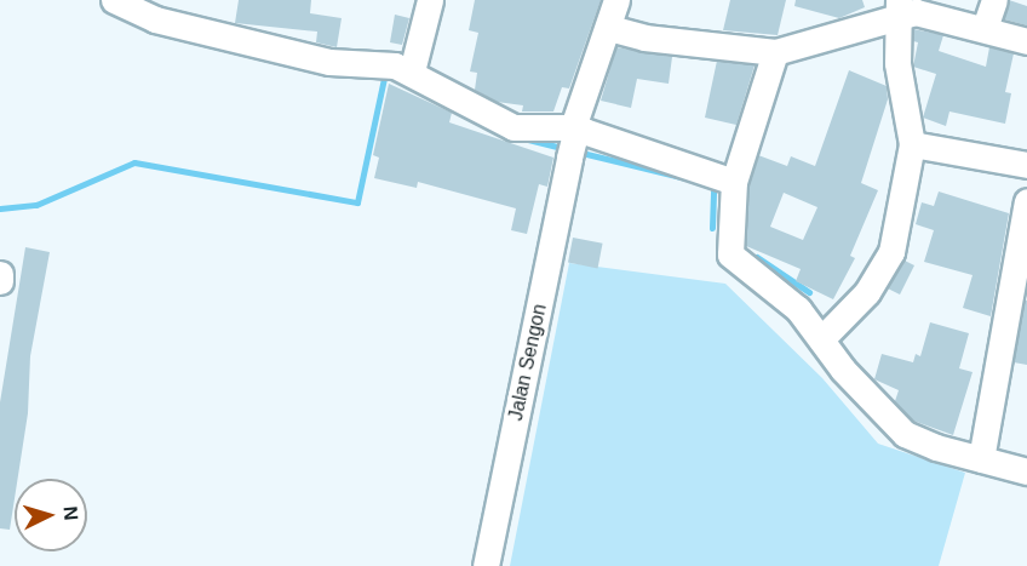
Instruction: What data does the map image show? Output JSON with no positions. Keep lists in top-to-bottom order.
{
  "streets": {
    "street": ["Jalan Sengon"]
  },
  "north": "right"
}
